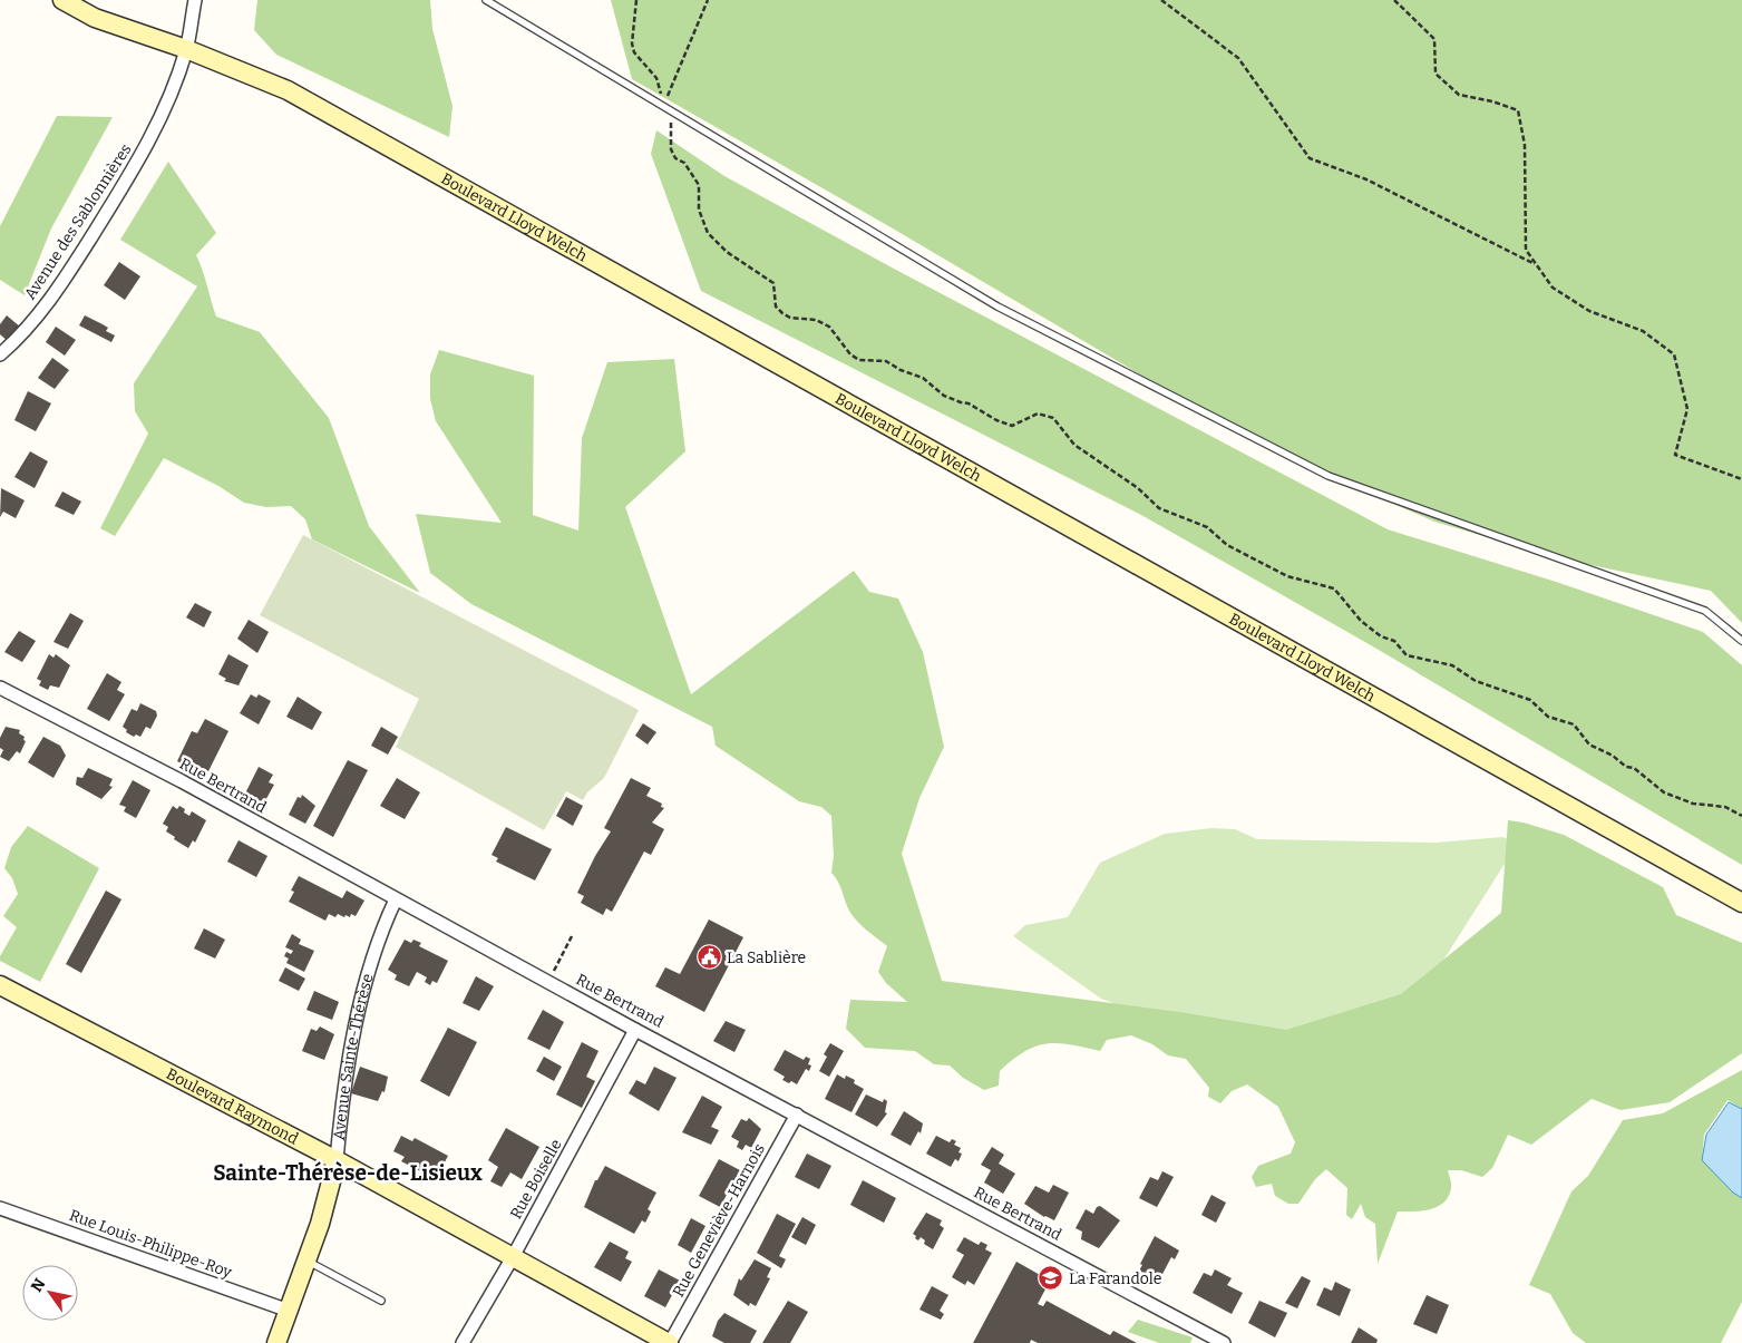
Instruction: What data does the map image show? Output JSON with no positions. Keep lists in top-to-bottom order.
{
  "streets": {
    "main road": ["Boulevard Lloyd Welch", "Avenue Sainte-Thérèse", "Boulevard Raymond"],
    "street": [
      "Avenue des Sablonnières",
      "Rue Bertrand",
      "Rue Boiselle",
      "Rue Geneviève-Harnois",
      "Rue Louis-Philippe-Roy"
    ]
  },
  "crossings": [
    ["Boulevard Lloyd Welch", "Avenue des Sablonnières"],
    ["Rue Bertrand", "Avenue Sainte-Thérèse"],
    ["Rue Bertrand", "Rue Boiselle"],
    ["Rue Bertrand", "Rue Geneviève-Harnois"],
    ["Avenue Sainte-Thérèse", "Boulevard Raymond"],
    ["Avenue Sainte-Thérèse", "Rue Louis-Philippe-Roy"],
    ["Boulevard Raymond", "Rue Boiselle"],
    ["Boulevard Raymond", "Rue Geneviève-Harnois"]
  ],
  "districts": ["Sainte-Thérèse-de-Lisieux"],
  "places": {
    "public building": ["La Sablière"],
    "school or university": ["La Farandole"]
  },
  "north": "top left"
}
